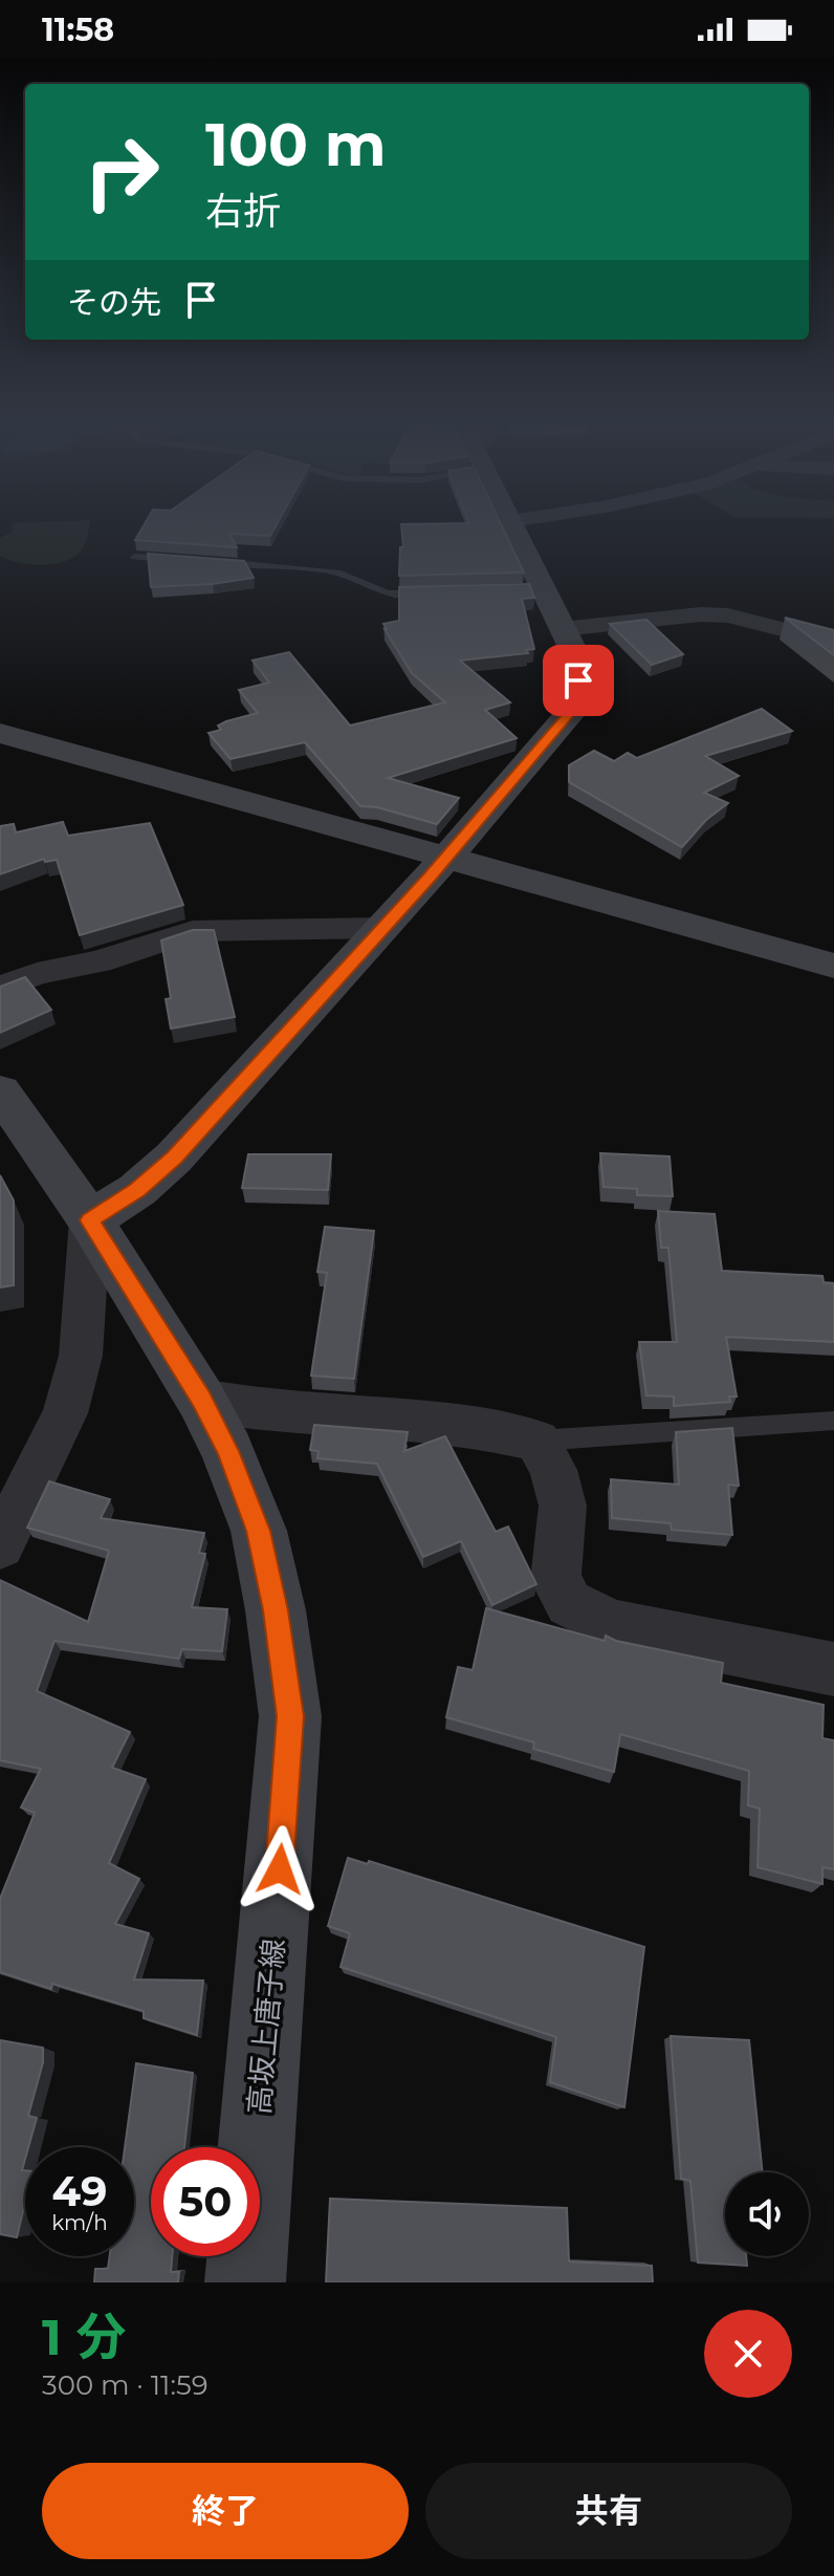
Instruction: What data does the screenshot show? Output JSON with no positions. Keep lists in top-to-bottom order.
{
  "streets": {
    "street": ["高坂上唐子線"]
  },
  "page": {
    "status": "11:58",
    "turn": ["100 m", "右折"],
    "then": "その先",
    "speed": "49 km/h",
    "limit": "50",
    "heading": ["1 分", "300 m · 11:59"],
    "buttons": ["終了", "共有"]
  }
}
